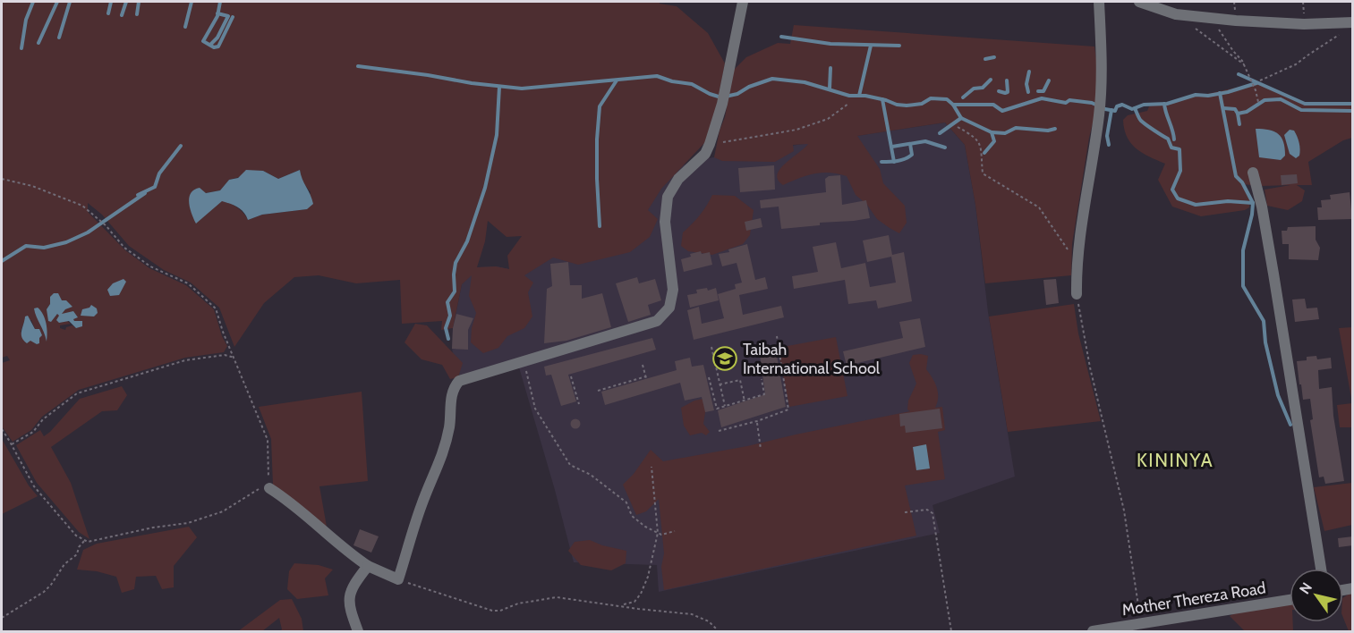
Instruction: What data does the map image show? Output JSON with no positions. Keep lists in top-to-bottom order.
{
  "streets": {
    "street": ["Mother Thereza Road"]
  },
  "districts": ["KININYA"],
  "places": {
    "school or university": ["Taibah International School"]
  },
  "north": "top left"
}
